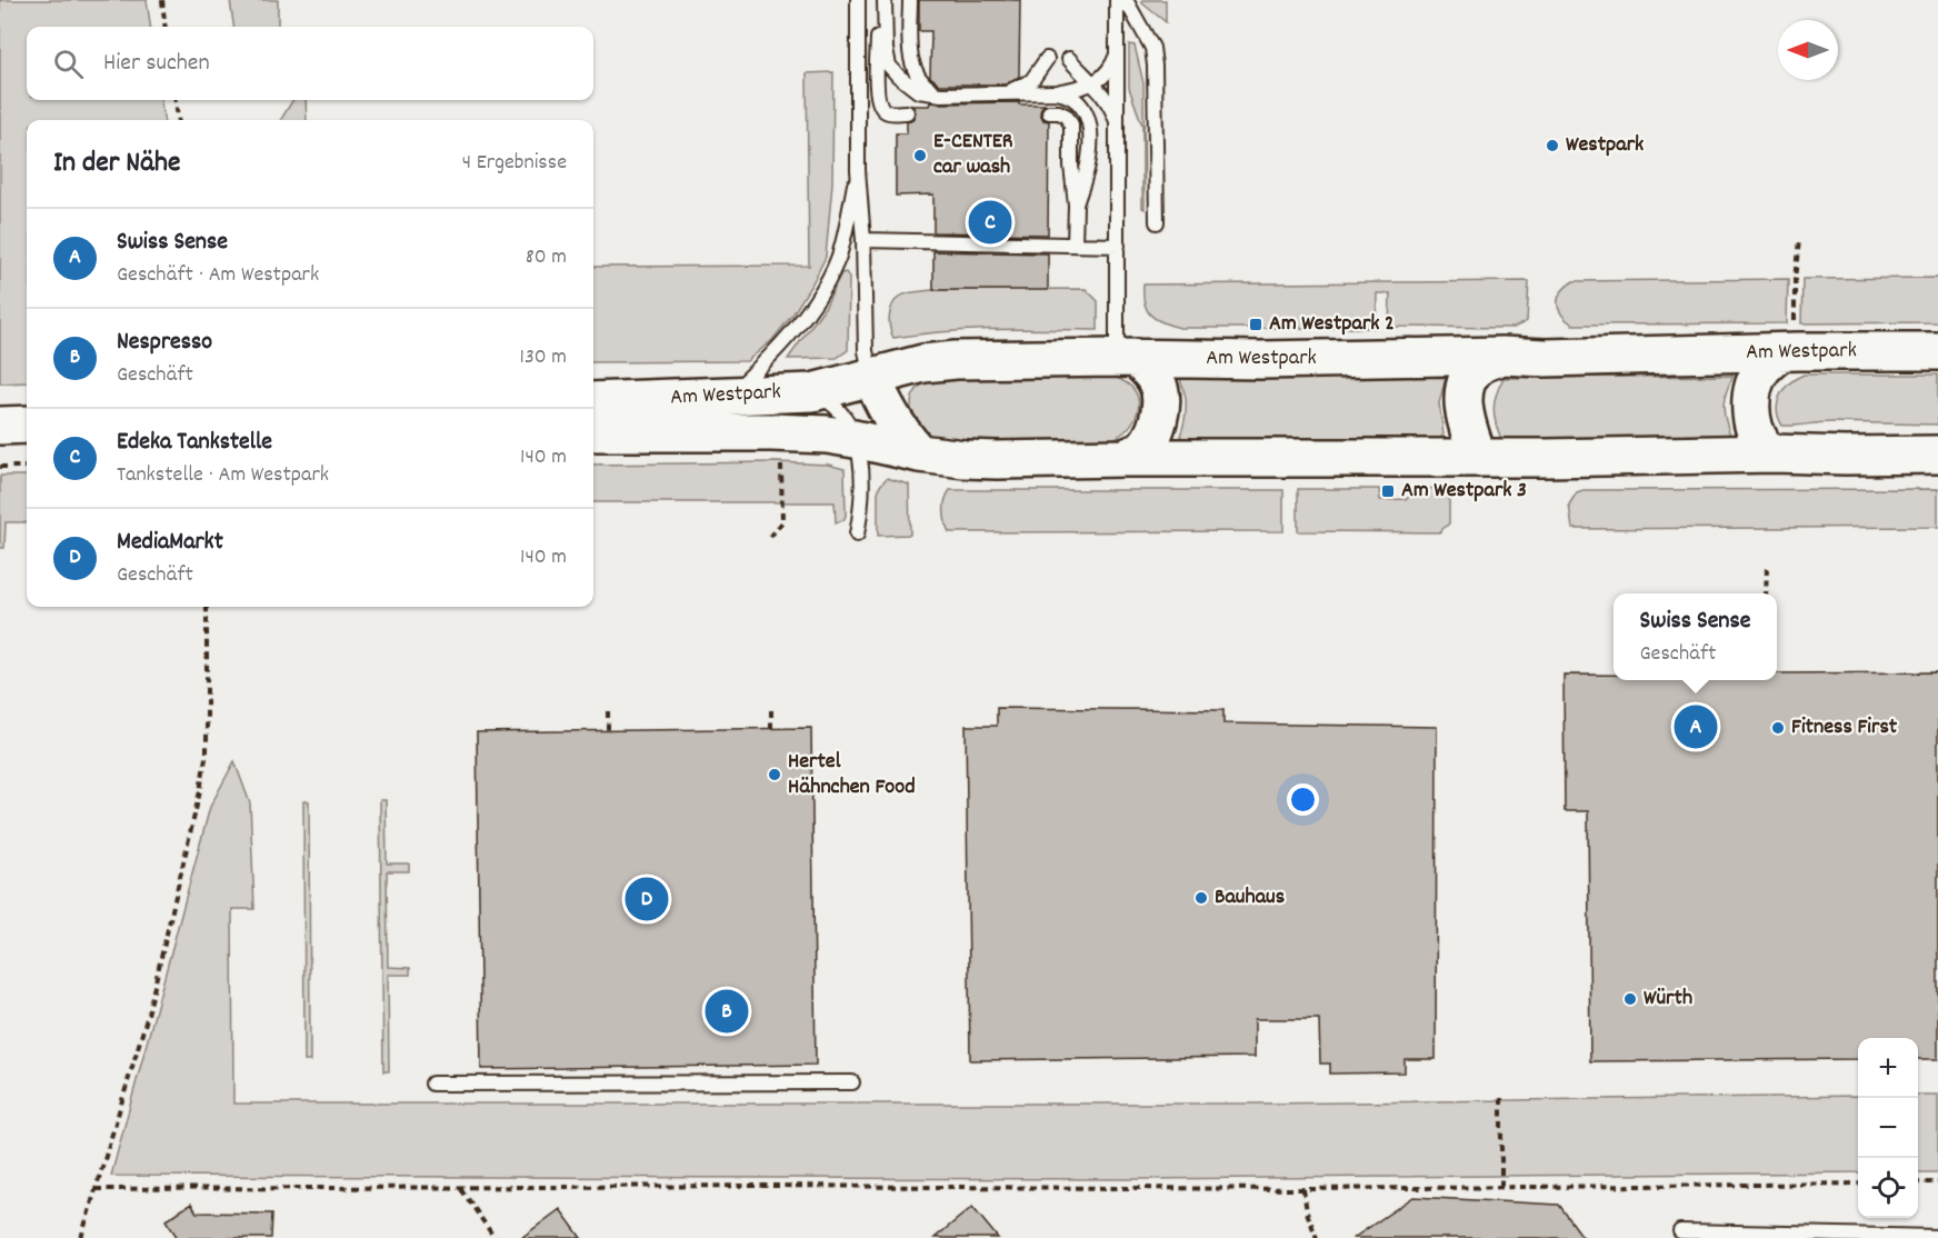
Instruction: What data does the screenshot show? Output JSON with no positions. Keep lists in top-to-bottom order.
{
  "streets": {
    "main road": ["Am Westpark"]
  },
  "places": {
    "other": [
      "Westpark",
      "E-CENTER car wash",
      "Fitness First",
      "Hertel Hähnchen Food",
      "Bauhaus",
      "Würth"
    ],
    "transit": ["Am Westpark 2", "Am Westpark 3"]
  },
  "north": "left",
  "page": {
    "search": "Hier suchen",
    "heading": ["In der Nähe", "4 Ergebnisse"],
    "pins": [
      "C",
      "A",
      "D",
      "B"
    ],
    "list": [
      {
        "mark": "A",
        "name": "Swiss Sense",
        "note": "Geschäft · Am Westpark",
        "value": "80 m"
      },
      {
        "mark": "B",
        "name": "Nespresso",
        "note": "Geschäft",
        "value": "130 m"
      },
      {
        "mark": "C",
        "name": "Edeka Tankstelle",
        "note": "Tankstelle · Am Westpark",
        "value": "140 m"
      },
      {
        "mark": "D",
        "name": "MediaMarkt",
        "note": "Geschäft",
        "value": "140 m"
      }
    ],
    "popup": ["Swiss Sense", "Geschäft"],
    "map_buttons": ["+", "−"]
  }
}
